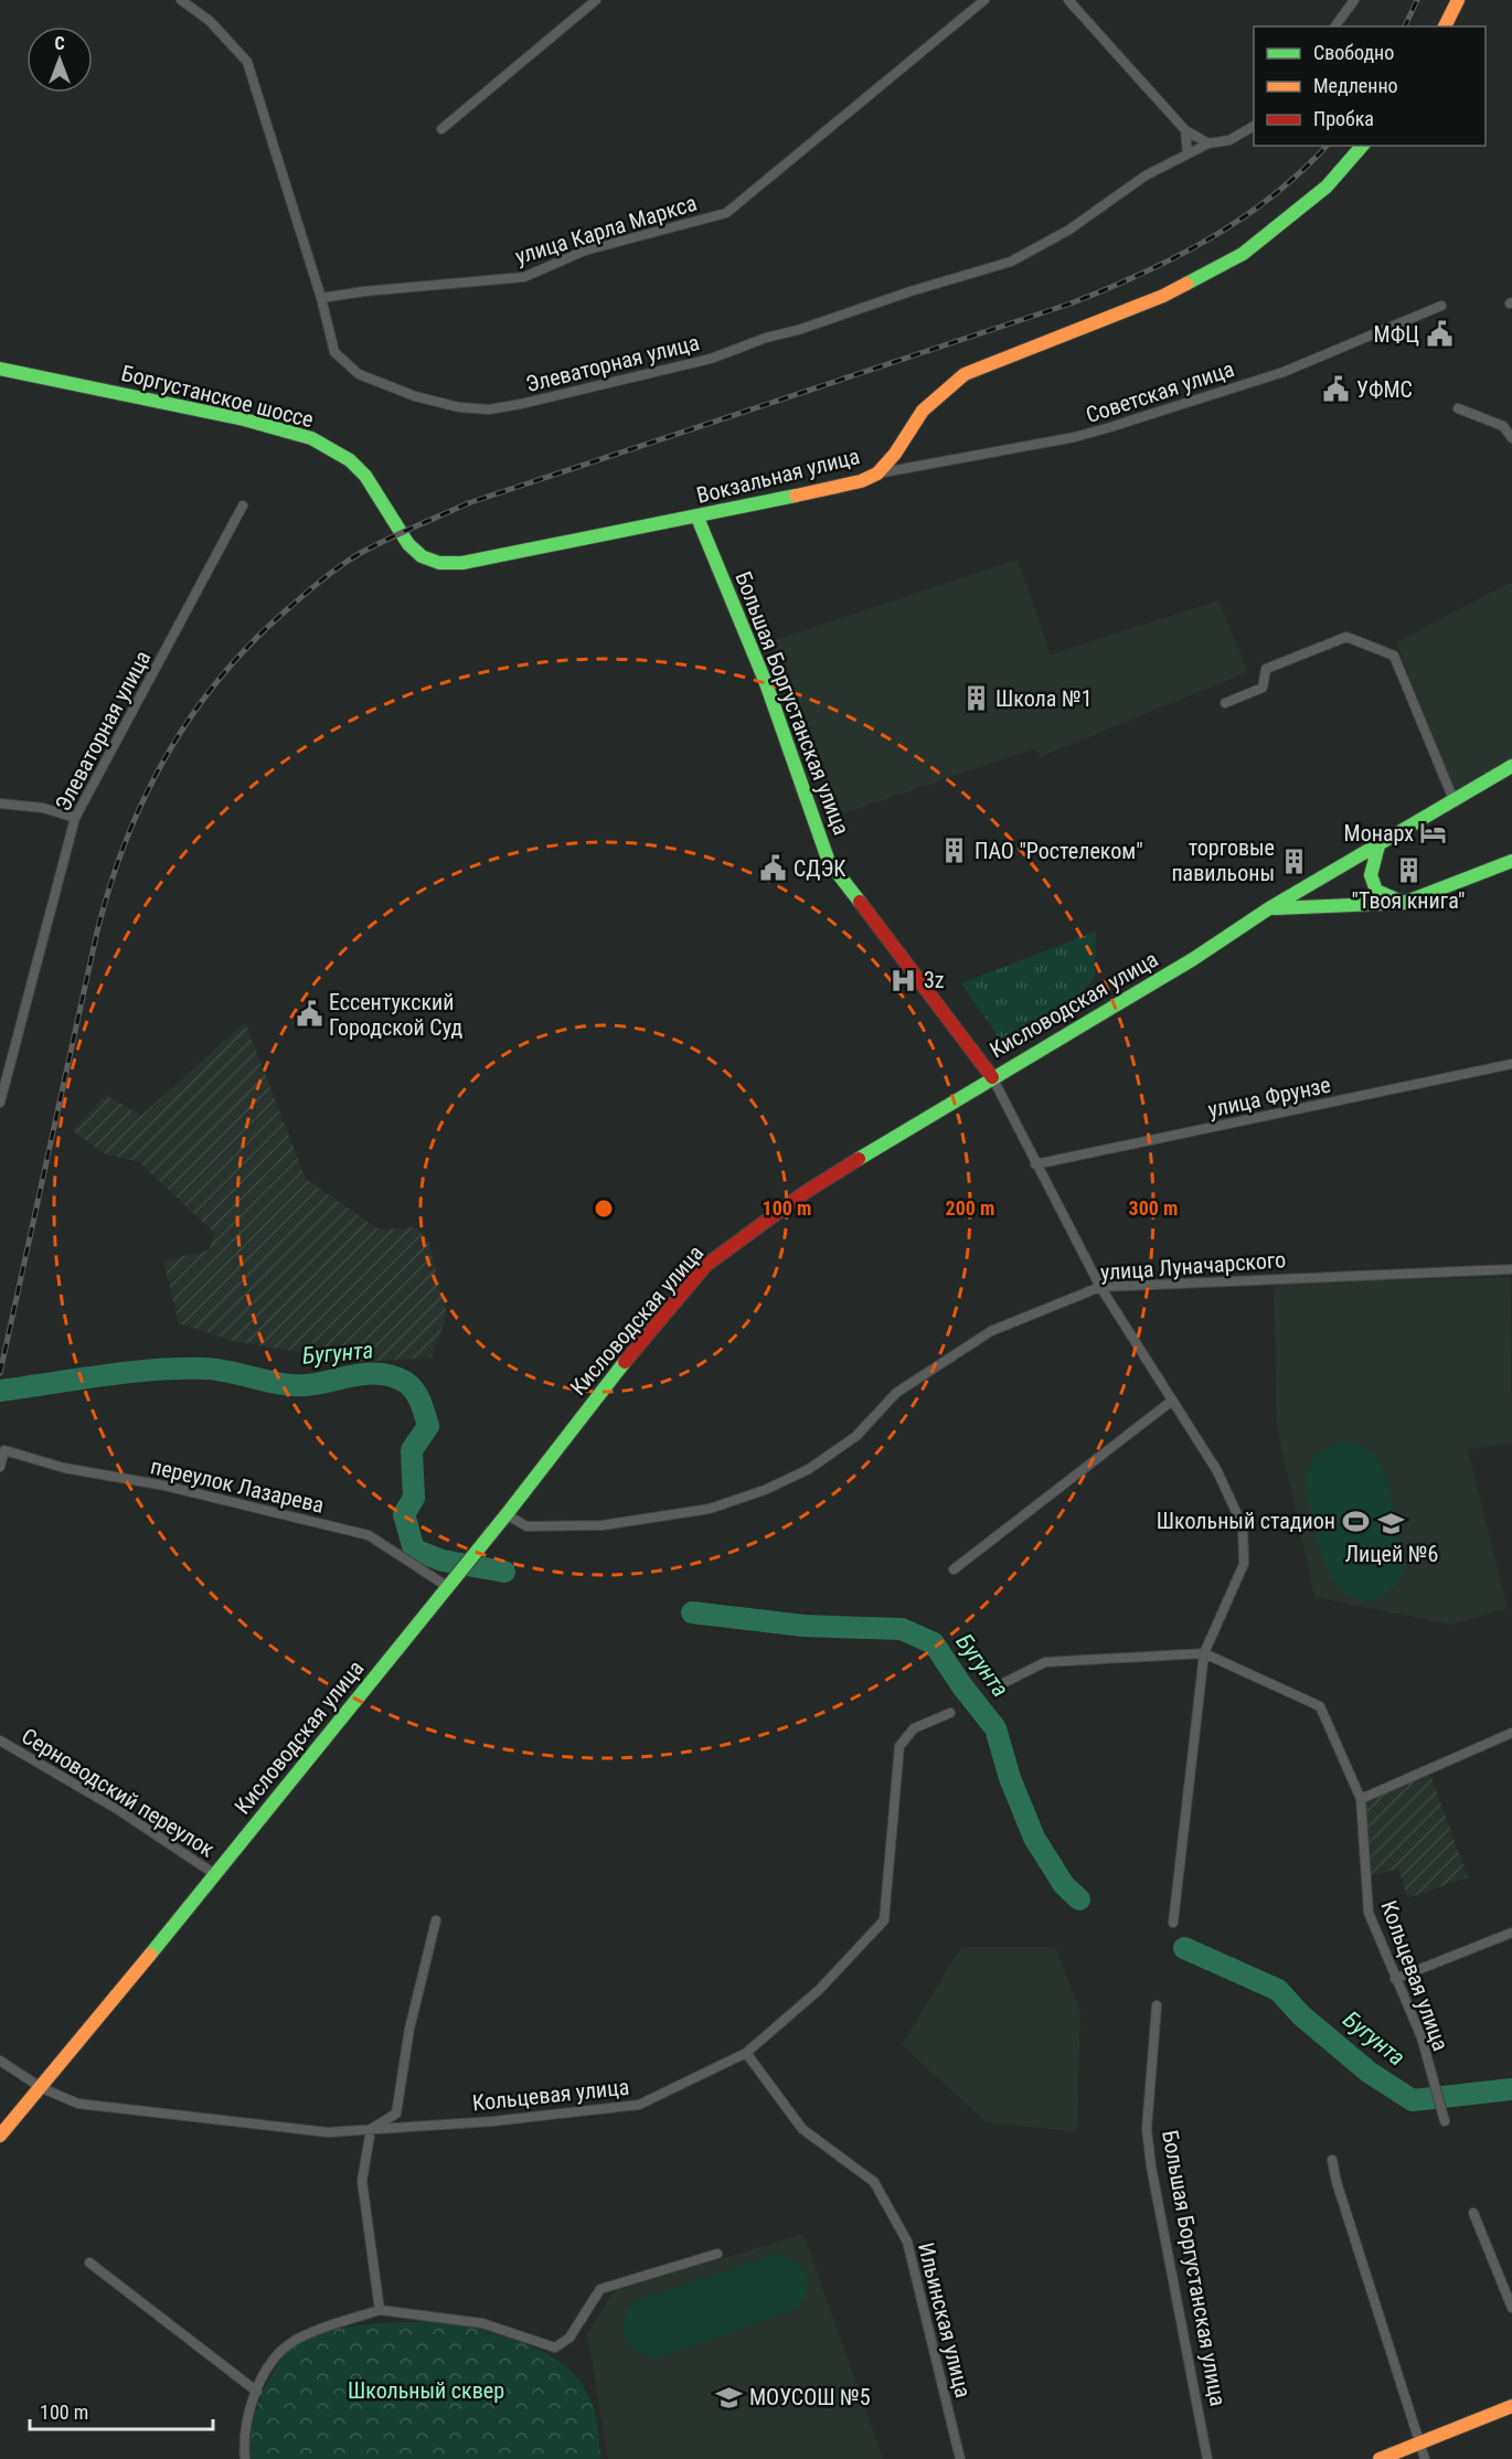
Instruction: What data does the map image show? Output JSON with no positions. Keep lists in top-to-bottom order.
{
  "streets": {
    "street": [
      "улица Карла Маркса",
      "Элеваторная улица",
      "Советская улица",
      "Боргустанское шоссе",
      "Вокзальная улица",
      "Большая Боргустанская улица",
      "Кисловодская улица",
      "улица Фрунзе",
      "улица Луначарского",
      "переулок Лазарева",
      "Серноводский переулок",
      "Кольцевая улица",
      "Ильинская улица"
    ]
  },
  "crossings": [
    ["улица Карла Маркса", "Элеваторная улица"],
    ["Советская улица", "Вокзальная улица"],
    ["Боргустанское шоссе", "Вокзальная улица"],
    ["Вокзальная улица", "Большая Боргустанская улица"],
    ["Большая Боргустанская улица", "Кисловодская улица"],
    ["Большая Боргустанская улица", "улица Фрунзе"],
    ["Большая Боргустанская улица", "улица Луначарского"],
    ["Большая Боргустанская улица", "Кольцевая улица"],
    ["Кисловодская улица", "улица Луначарского"],
    ["Кисловодская улица", "переулок Лазарева"],
    ["Кисловодская улица", "Серноводский переулок"],
    ["Кисловодская улица", "Кольцевая улица"],
    ["Кольцевая улица", "Ильинская улица"]
  ],
  "water": ["Бугунта"],
  "parks": ["Школьный сквер"],
  "places": {
    "public building": [
      "МФЦ",
      "УФМС",
      "СДЭК",
      "Ессентукский Городской Суд"
    ],
    "building": [
      "Школа №1",
      "ПАО \"Ростелеком\"",
      "торговые павильоны",
      "\"Твоя книга\""
    ],
    "hotel": ["Монарх"],
    "hospital": ["3z"],
    "sports": ["Школьный стадион"],
    "school or university": ["Лицей №6", "МОУСОШ №5"]
  },
  "legend": ["Свободно", "Медленно", "Пробка"],
  "scale_bar": "100 m",
  "north": "top",
  "rings": ["100 m", "200 m", "300 m"]
}
